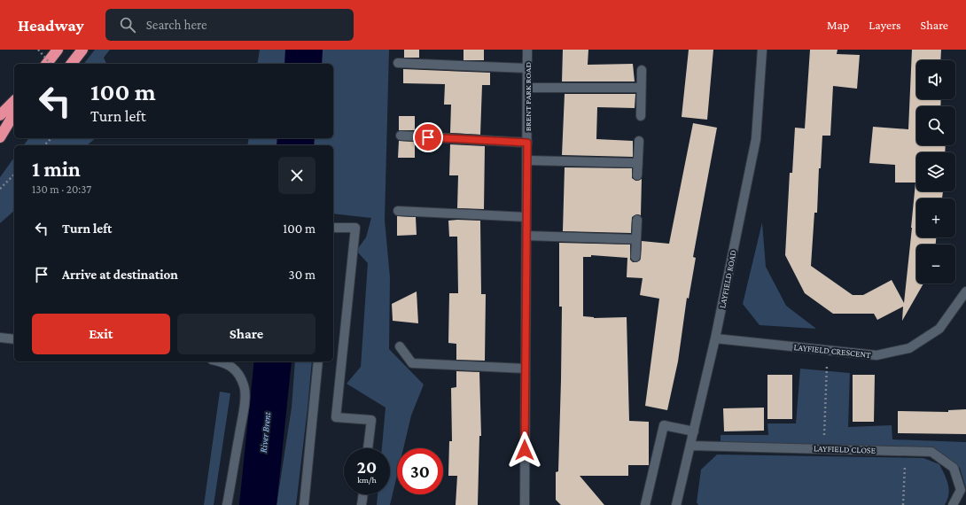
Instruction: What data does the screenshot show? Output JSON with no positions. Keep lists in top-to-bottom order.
{
  "streets": {
    "street": [
      "BRENT PARK ROAD",
      "LAYFIELD ROAD",
      "LAYFIELD CRESCENT",
      "LAYFIELD CLOSE"
    ]
  },
  "crossings": [
    ["LAYFIELD ROAD", "LAYFIELD CRESCENT"],
    ["LAYFIELD ROAD", "LAYFIELD CLOSE"]
  ],
  "water": ["River Brent"],
  "page": {
    "header": "Headway",
    "search": "Search here",
    "nav": ["Map", "Layers", "Share"],
    "map_buttons": ["+", "−"],
    "turn": ["100 m", "Turn left"],
    "heading": ["1 min", "130 m · 20:37"],
    "list": [
      {
        "name": "Turn left",
        "value": "100 m"
      },
      {
        "name": "Arrive at destination",
        "value": "30 m"
      }
    ],
    "buttons": ["Exit", "Share"],
    "speed": "20 km/h",
    "limit": "30"
  }
}
